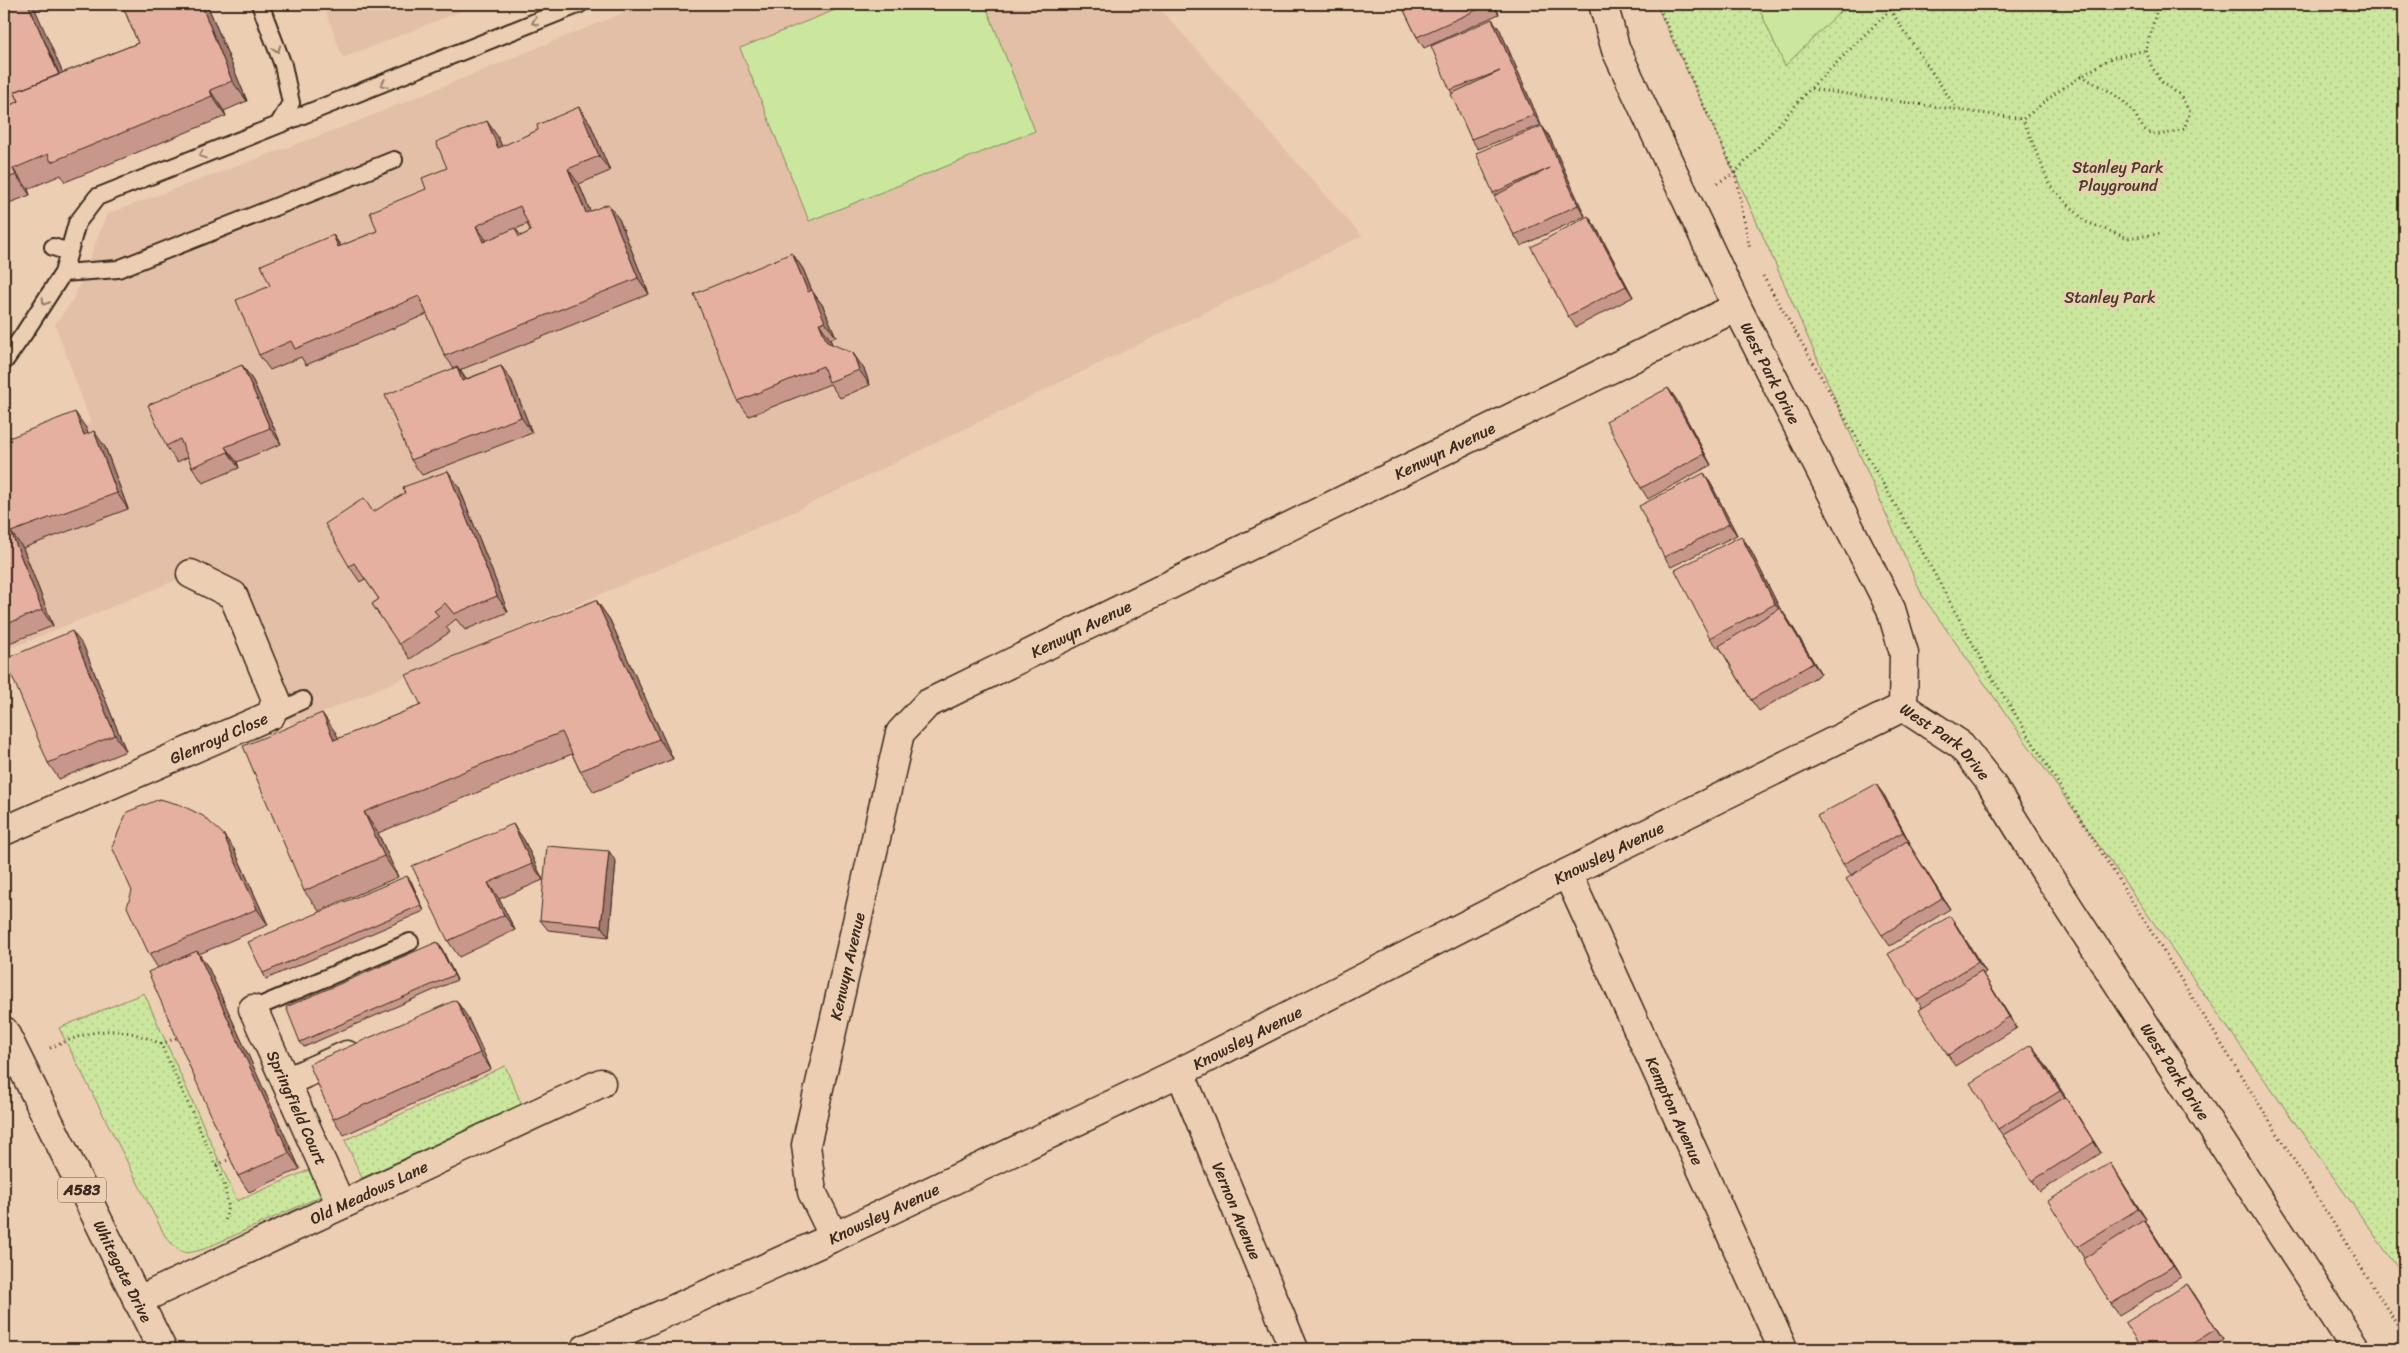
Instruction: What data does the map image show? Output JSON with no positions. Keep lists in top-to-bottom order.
{
  "streets": {
    "street": [
      "West Park Drive",
      "Kenwyn Avenue",
      "Glenroyd Close",
      "Knowsley Avenue",
      "Springfield Court",
      "Kempton Avenue",
      "A583",
      "Old Meadows Lane",
      "Vernon Avenue",
      "Whitegate Drive"
    ]
  },
  "crossings": [
    ["West Park Drive", "Kenwyn Avenue"],
    ["West Park Drive", "Knowsley Avenue"],
    ["Kenwyn Avenue", "Knowsley Avenue"],
    ["Knowsley Avenue", "Kempton Avenue"],
    ["Knowsley Avenue", "Vernon Avenue"],
    ["Springfield Court", "Old Meadows Lane"],
    ["Old Meadows Lane", "Whitegate Drive"]
  ],
  "parks": ["Stanley Park Playground", "Stanley Park"]
}
